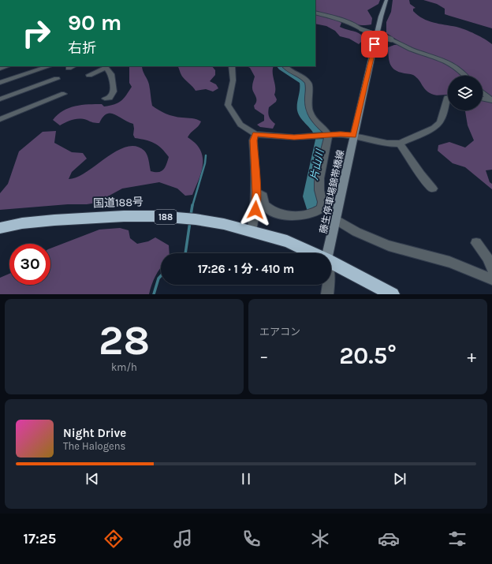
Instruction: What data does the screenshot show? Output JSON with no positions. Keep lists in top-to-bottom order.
{
  "streets": {
    "highway": ["国道188号", "188"],
    "main road": ["藤生停車場錦帯橋線"]
  },
  "water": ["片山川"],
  "page": {
    "turn": ["90 m", "右折"],
    "limit": "30",
    "trip": "17:26 · 1 分 · 410 m",
    "tile": [
      ["28", "km/h"],
      "エアコン"
    ],
    "heat": ["−", "20.5°", "+"],
    "song": ["Night Drive", "The Halogens"],
    "tabs": "17:25"
  }
}
